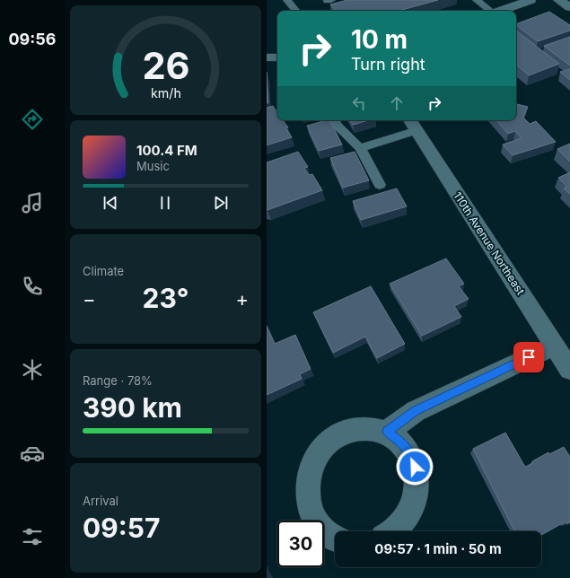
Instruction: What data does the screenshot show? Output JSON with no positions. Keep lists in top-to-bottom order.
{
  "streets": {
    "street": ["110th Avenue Northeast"]
  },
  "page": {
    "tabs": "09:56",
    "turn": ["10 m", "Turn right"],
    "song": ["100.4 FM", "Music"],
    "tile": [
      "Climate",
      ["Range · 78%", "390 km"],
      ["Arrival", "09:57"]
    ],
    "heat": ["−", "23°", "+"],
    "limit": "30",
    "trip": "09:57 · 1 min · 50 m",
    "gauge": ["26", "km/h"]
  }
}
